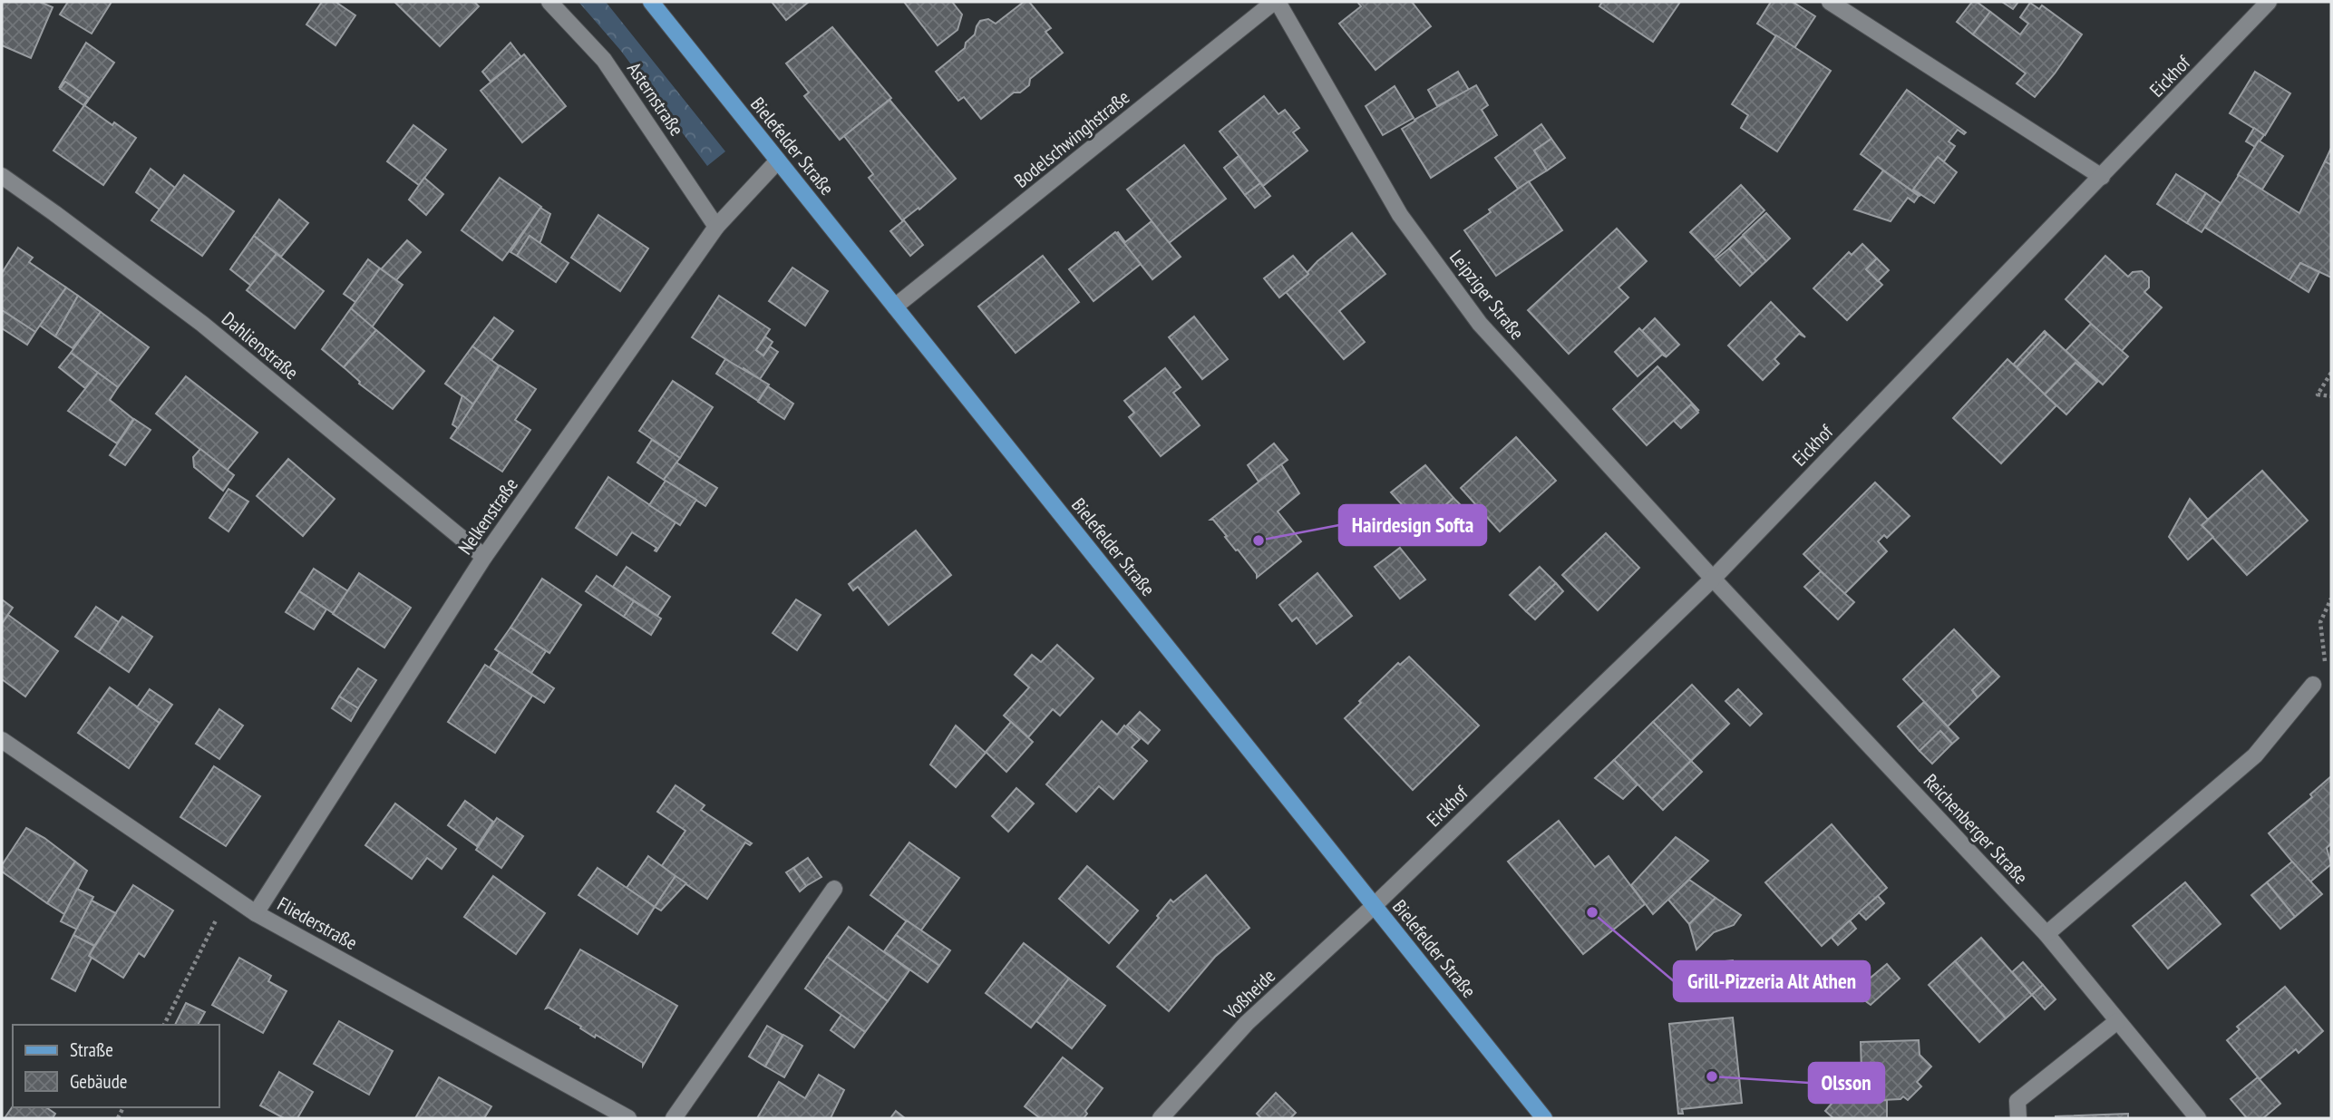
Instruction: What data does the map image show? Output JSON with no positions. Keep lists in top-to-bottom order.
{
  "streets": {
    "main road": ["Bielefelder Straße"],
    "street": [
      "Eickhof",
      "Asternstraße",
      "Bodelschwinghstraße",
      "Leipziger Straße",
      "Dahlienstraße",
      "Nelkenstraße",
      "Reichenberger Straße",
      "Fliederstraße",
      "Voßheide"
    ]
  },
  "crossings": [
    ["Eickhof", "Bielefelder Straße"],
    ["Eickhof", "Leipziger Straße"],
    ["Eickhof", "Reichenberger Straße"],
    ["Eickhof", "Voßheide"],
    ["Asternstraße", "Nelkenstraße"],
    ["Bodelschwinghstraße", "Bielefelder Straße"],
    ["Bodelschwinghstraße", "Leipziger Straße"],
    ["Bielefelder Straße", "Nelkenstraße"],
    ["Bielefelder Straße", "Voßheide"],
    ["Leipziger Straße", "Reichenberger Straße"],
    ["Dahlienstraße", "Nelkenstraße"],
    ["Nelkenstraße", "Fliederstraße"]
  ],
  "places": ["Hairdesign Softa", "Grill-Pizzeria Alt Athen", "Olsson"],
  "legend": ["Straße", "Gebäude"]
}
